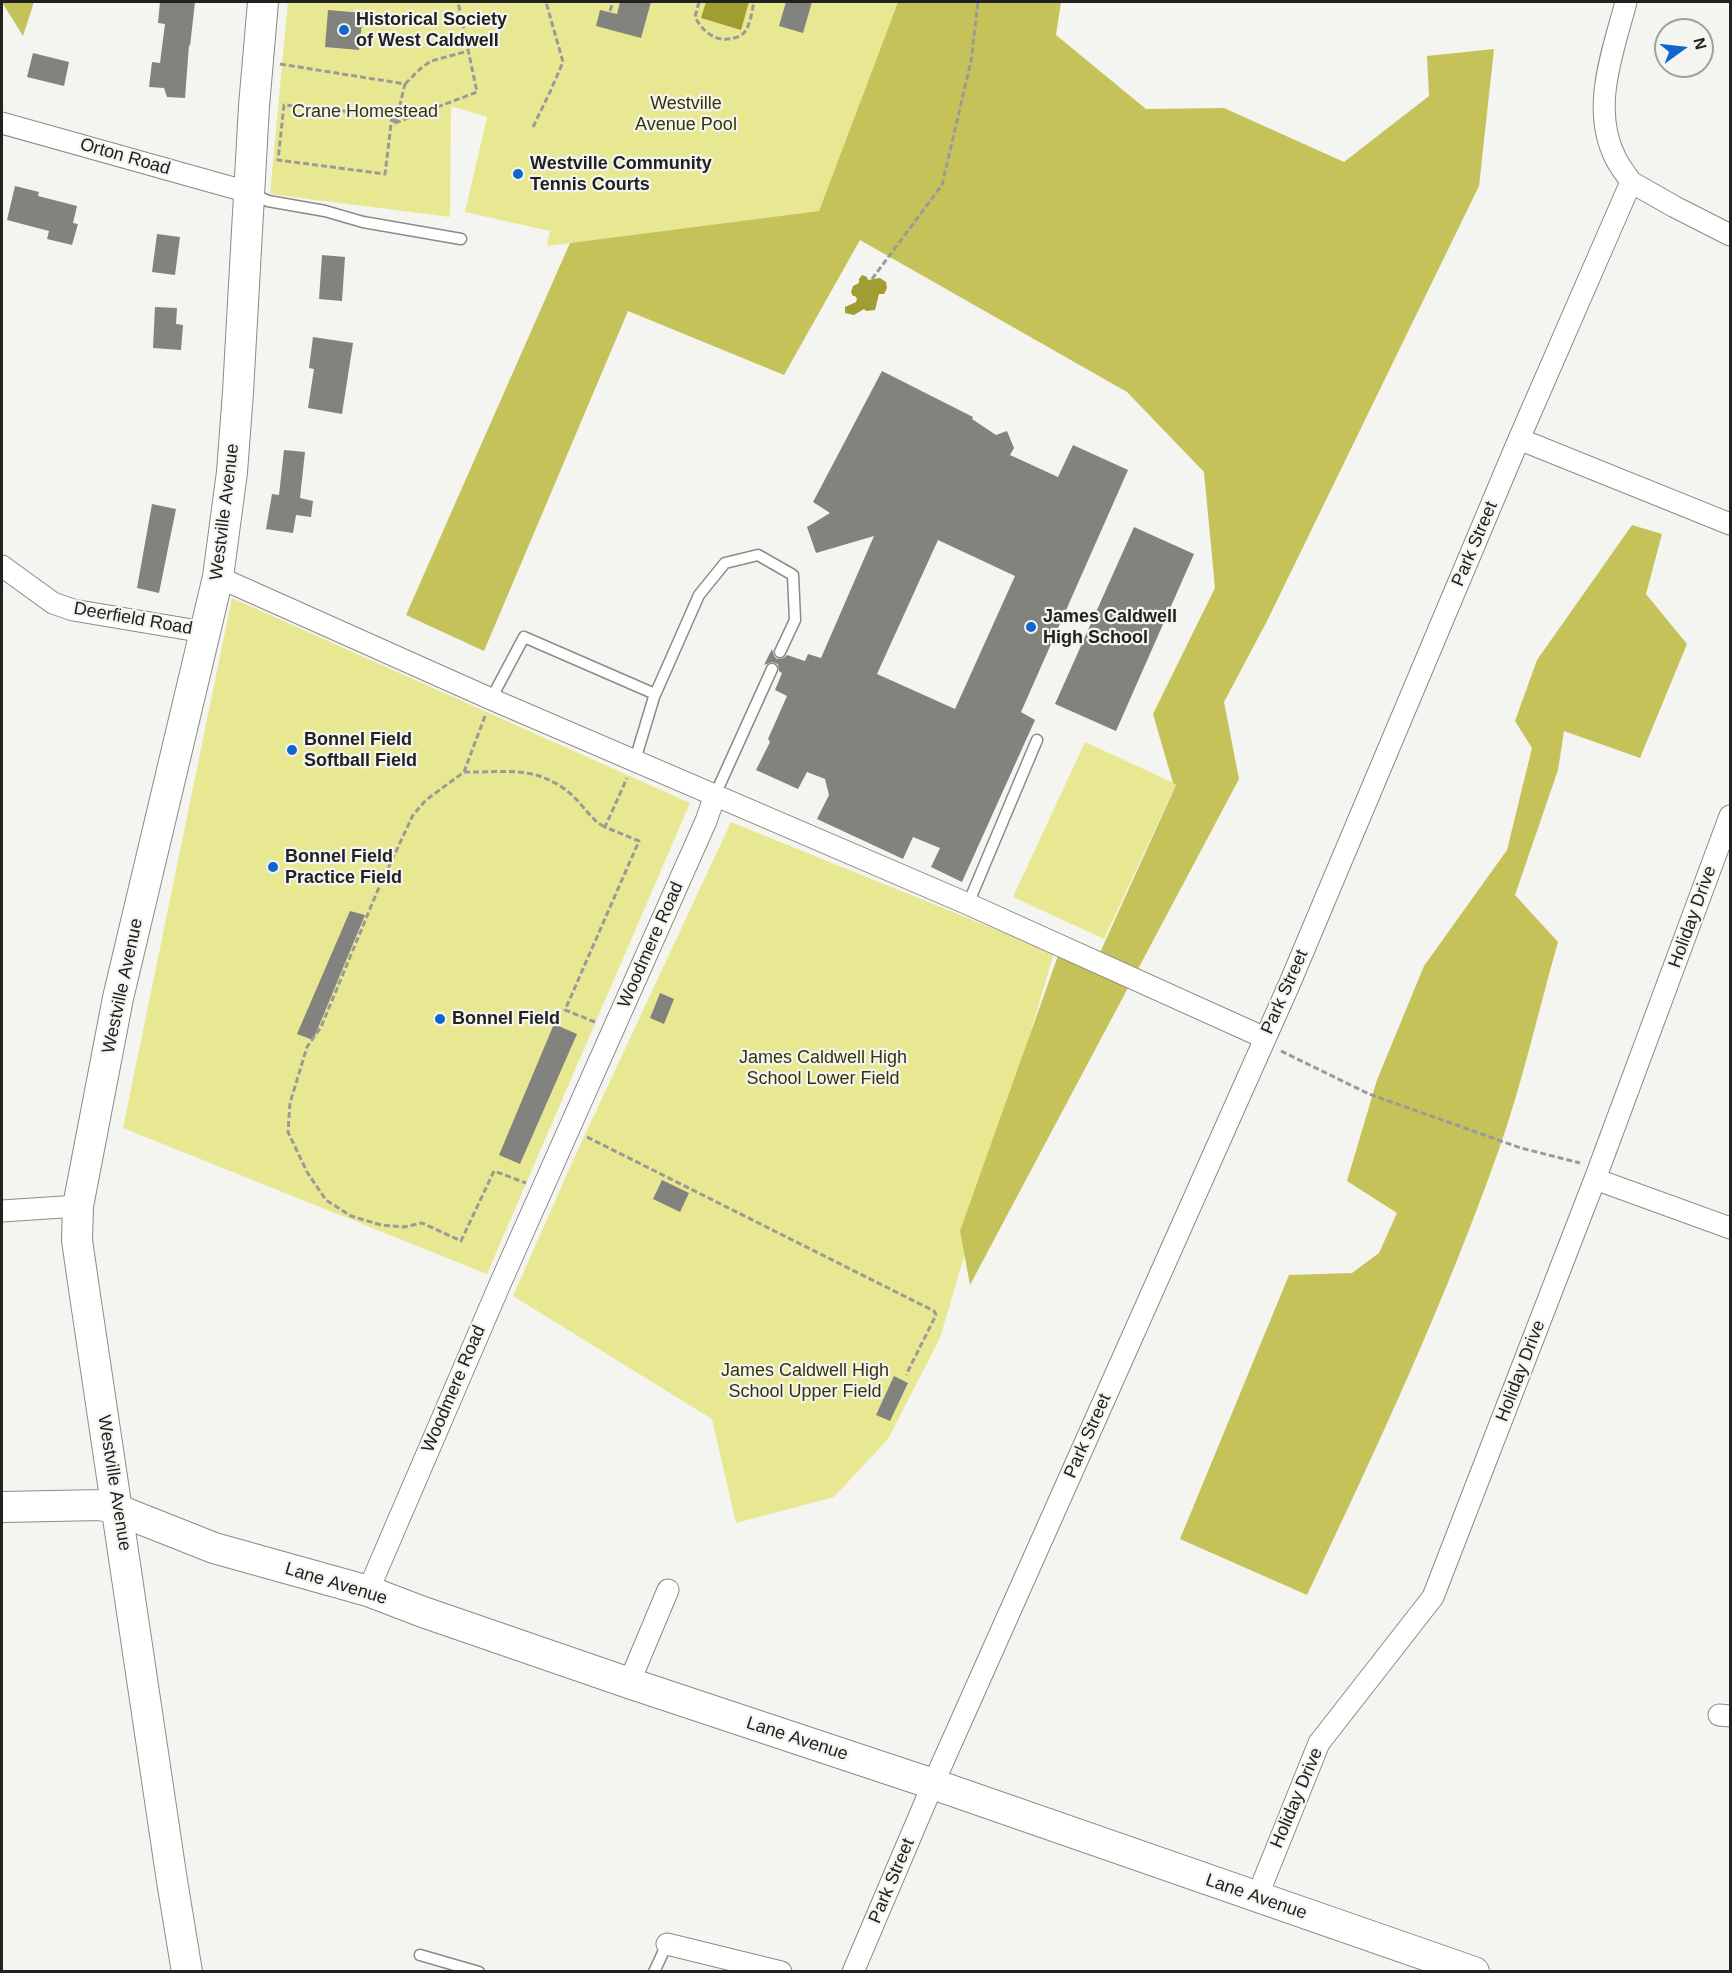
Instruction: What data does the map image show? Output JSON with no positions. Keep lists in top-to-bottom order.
{
  "streets": {
    "street": [
      "Orton Road",
      "Westville Avenue",
      "Park Street",
      "Deerfield Road",
      "Holiday Drive",
      "Woodmere Road",
      "Lane Avenue"
    ]
  },
  "crossings": [
    ["Orton Road", "Westville Avenue"],
    ["Westville Avenue", "Deerfield Road"],
    ["Westville Avenue", "Lane Avenue"],
    ["Park Street", "Lane Avenue"],
    ["Holiday Drive", "Lane Avenue"],
    ["Woodmere Road", "Lane Avenue"]
  ],
  "parks": [
    "Westville Avenue Pool",
    "Crane Homestead",
    "James Caldwell High School Lower Field",
    "James Caldwell High School Upper Field"
  ],
  "places": [
    "Historical Society of West Caldwell",
    "Westville Community Tennis Courts",
    "James Caldwell High School",
    "Bonnel Field Softball Field",
    "Bonnel Field Practice Field",
    "Bonnel Field"
  ],
  "north": "right"
}
